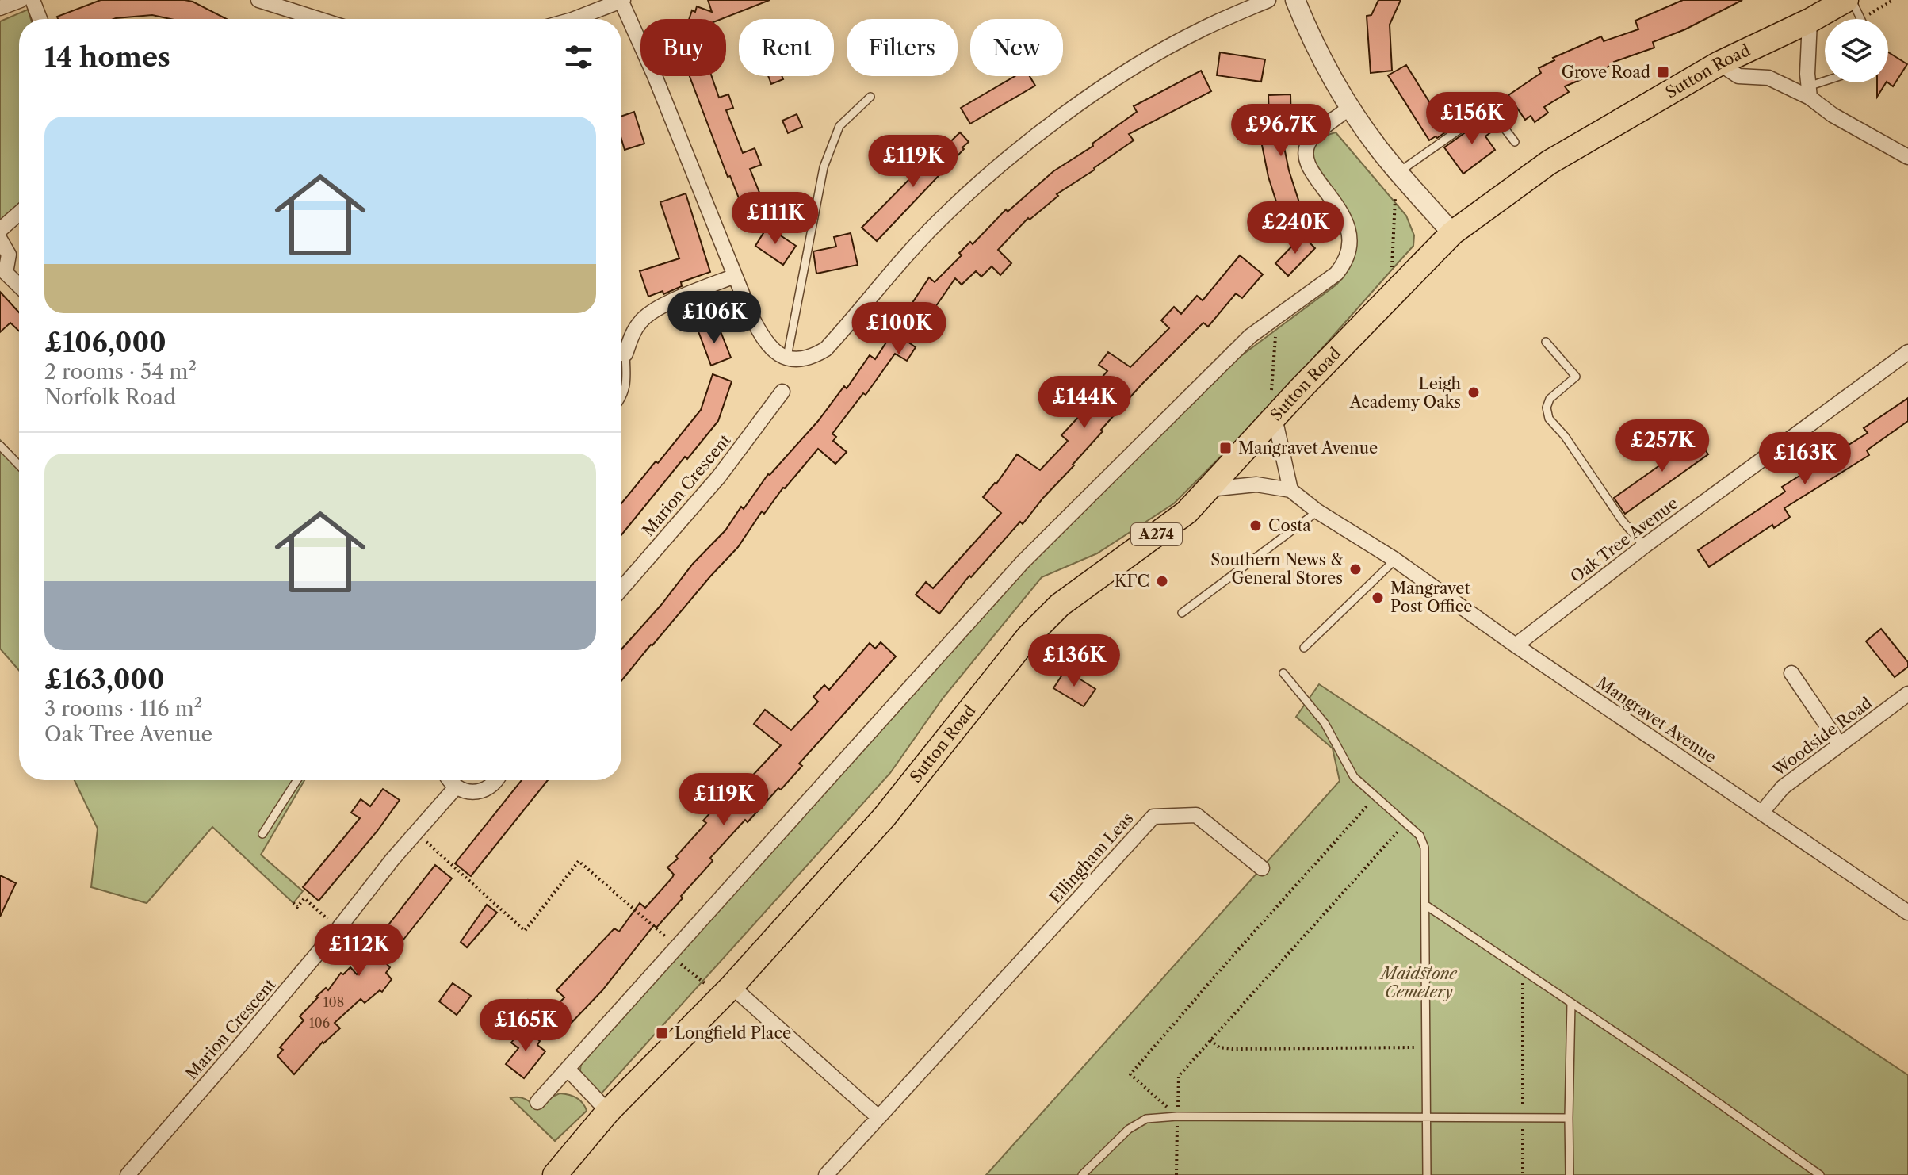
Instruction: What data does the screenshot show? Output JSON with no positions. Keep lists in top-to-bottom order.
{
  "streets": {
    "main road": ["Sutton Road", "A274"],
    "street": [
      "Marion Crescent",
      "Oak Tree Avenue",
      "Mangravet Avenue",
      "Woodside Road",
      "Ellingham Leas"
    ]
  },
  "crossings": [
    ["Oak Tree Avenue", "Mangravet Avenue"],
    ["Mangravet Avenue", "Woodside Road"]
  ],
  "parks": ["Maidstone Cemetery"],
  "places": {
    "transit": ["Grove Road", "Mangravet Avenue", "Longfield Place"],
    "other": [
      "Leigh Academy Oaks",
      "Costa",
      "Southern News & General Stores",
      "KFC",
      "Mangravet Post Office"
    ]
  },
  "house_numbers": ["108", "106"],
  "page": {
    "chip": [
      "Buy",
      "Rent",
      "Filters",
      "New"
    ],
    "heading": "14 homes",
    "price": [
      "£156K",
      "£96.7K",
      "£119K",
      "£111K",
      "£240K",
      "£106K",
      "£100K",
      "£144K",
      "£257K",
      "£163K",
      "£136K",
      "£119K",
      "£112K",
      "£165K"
    ],
    "list": [
      {
        "name": "£106,000",
        "note": "2 rooms · 54 m² · Norfolk Road"
      },
      {
        "name": "£163,000",
        "note": "3 rooms · 116 m² · Oak Tree Avenue"
      }
    ]
  }
}
